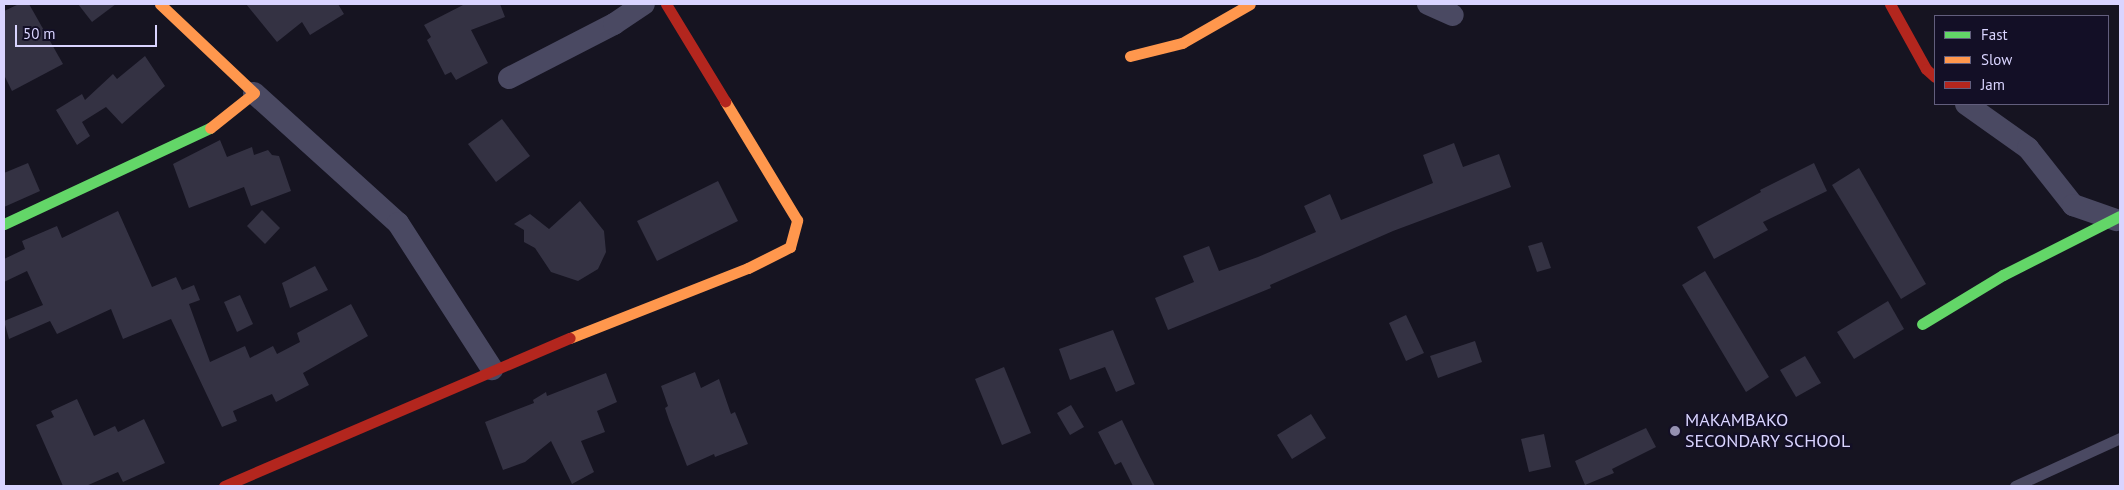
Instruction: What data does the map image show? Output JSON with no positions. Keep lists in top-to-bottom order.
{
  "places": ["MAKAMBAKO SECONDARY SCHOOL"],
  "legend": ["Fast", "Slow", "Jam"],
  "scale_bar": "50 m"
}
